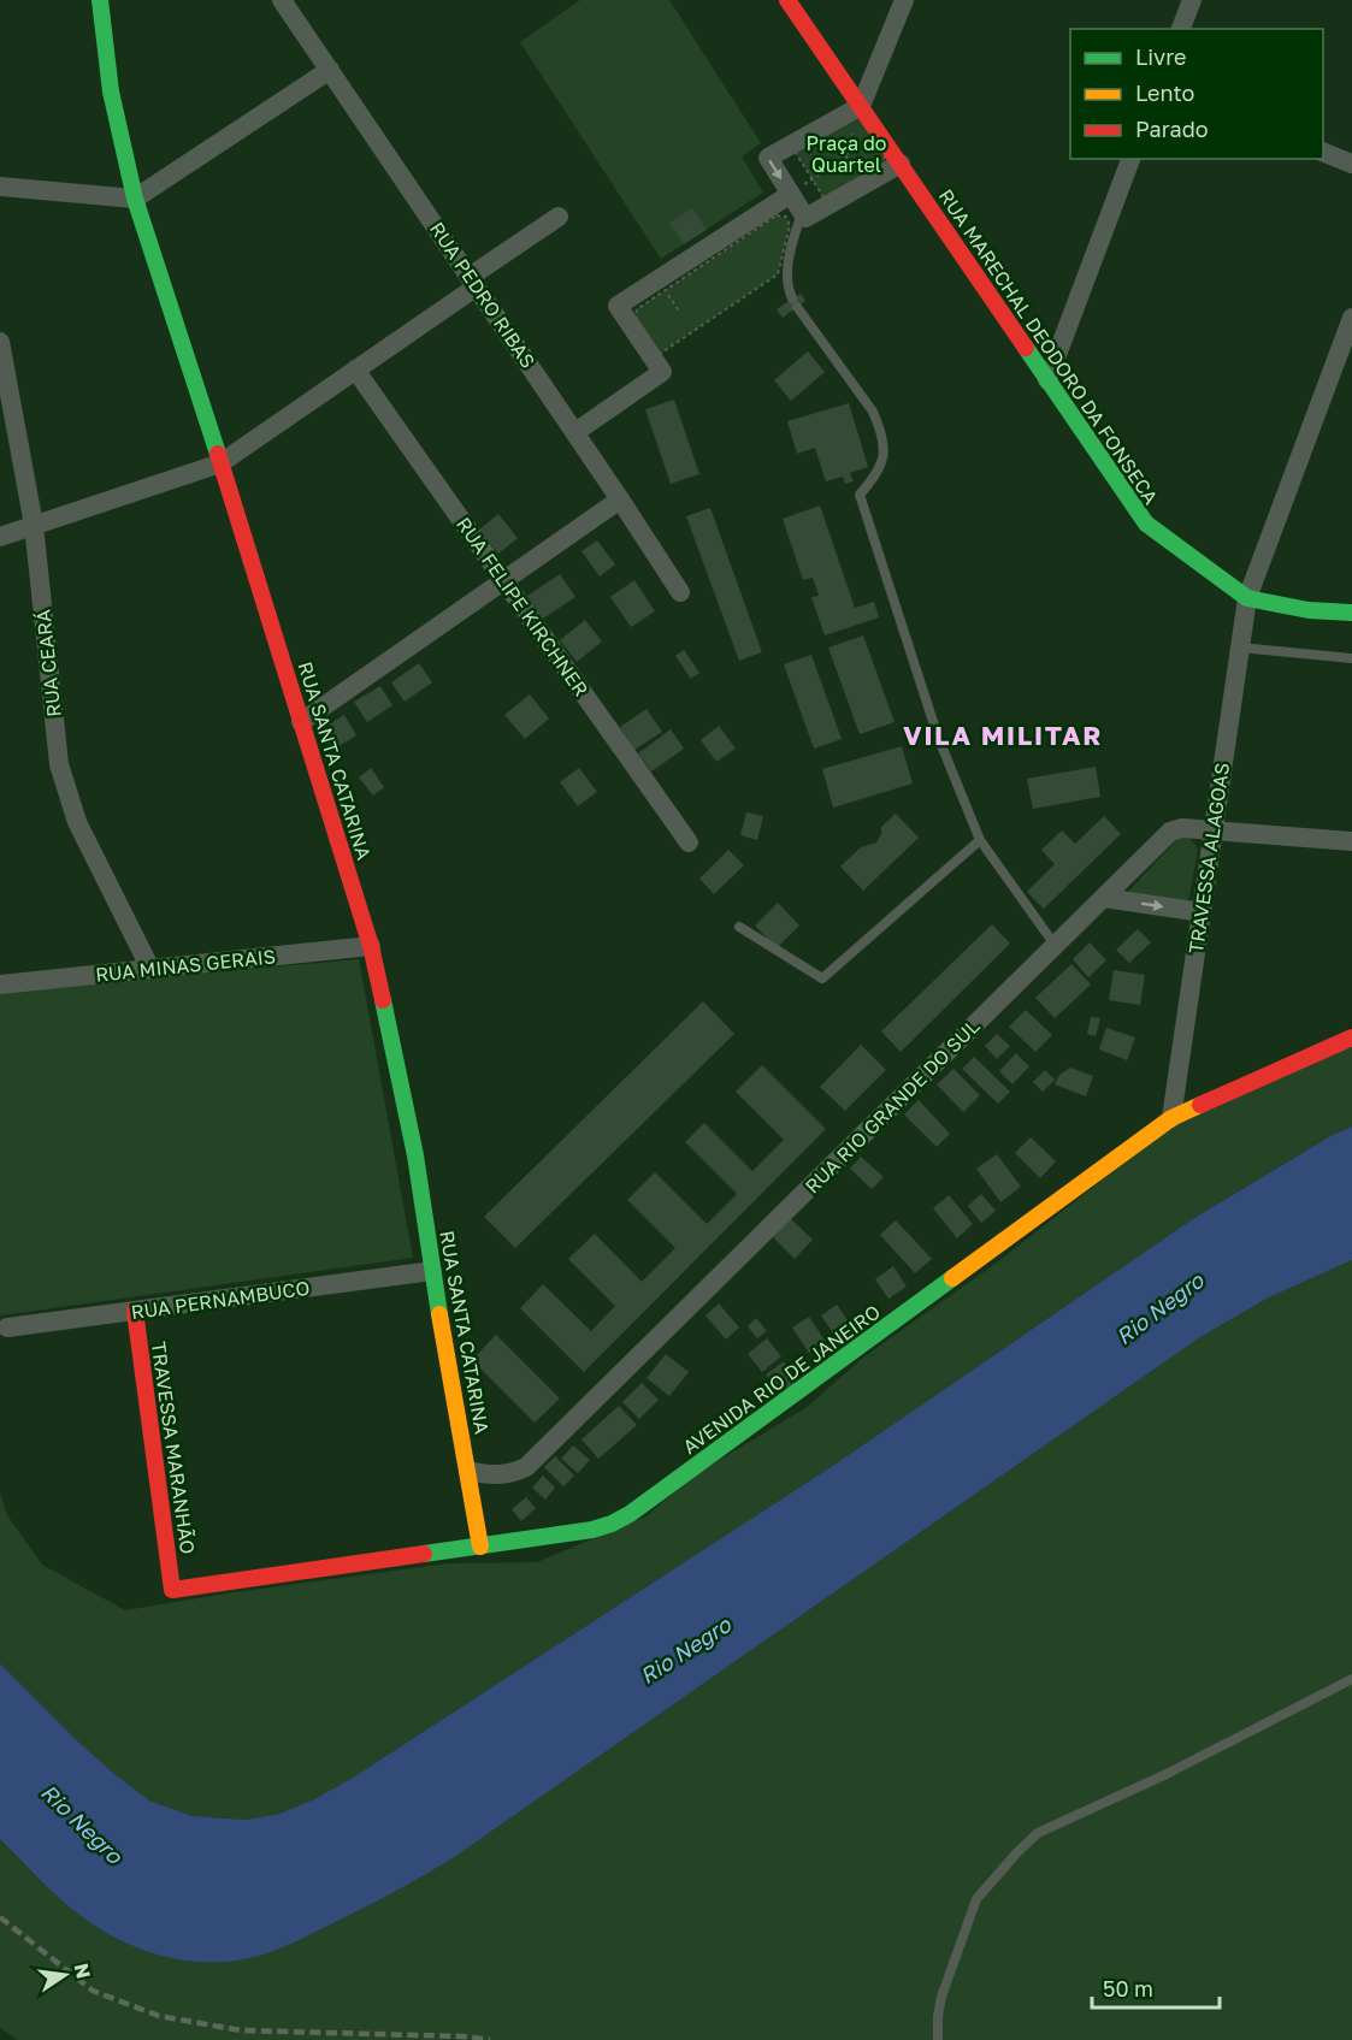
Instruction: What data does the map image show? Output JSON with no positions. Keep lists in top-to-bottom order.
{
  "streets": {
    "street": [
      "RUA PEDRO RIBAS",
      "RUA MARECHAL DEODORO DA FONSECA",
      "RUA FELIPE KIRCHNER",
      "RUA CEARÁ",
      "RUA SANTA CATARINA",
      "TRAVESSA ALAGOAS",
      "RUA MINAS GERAIS",
      "RUA RIO GRANDE DO SUL",
      "RUA PERNAMBUCO",
      "AVENIDA RIO DE JANEIRO",
      "TRAVESSA MARANHÃO"
    ]
  },
  "crossings": [
    ["RUA MARECHAL DEODORO DA FONSECA", "TRAVESSA ALAGOAS"],
    ["RUA CEARÁ", "RUA MINAS GERAIS"],
    ["RUA SANTA CATARINA", "RUA MINAS GERAIS"],
    ["RUA SANTA CATARINA", "RUA RIO GRANDE DO SUL"],
    ["RUA SANTA CATARINA", "RUA PERNAMBUCO"],
    ["RUA SANTA CATARINA", "AVENIDA RIO DE JANEIRO"],
    ["TRAVESSA ALAGOAS", "RUA RIO GRANDE DO SUL"],
    ["TRAVESSA ALAGOAS", "AVENIDA RIO DE JANEIRO"],
    ["RUA PERNAMBUCO", "TRAVESSA MARANHÃO"],
    ["AVENIDA RIO DE JANEIRO", "TRAVESSA MARANHÃO"]
  ],
  "districts": ["VILA MILITAR"],
  "water": ["Rio Negro"],
  "parks": ["Praça do Quartel"],
  "legend": ["Livre", "Lento", "Parado"],
  "scale_bar": "50 m",
  "north": "right"
}
